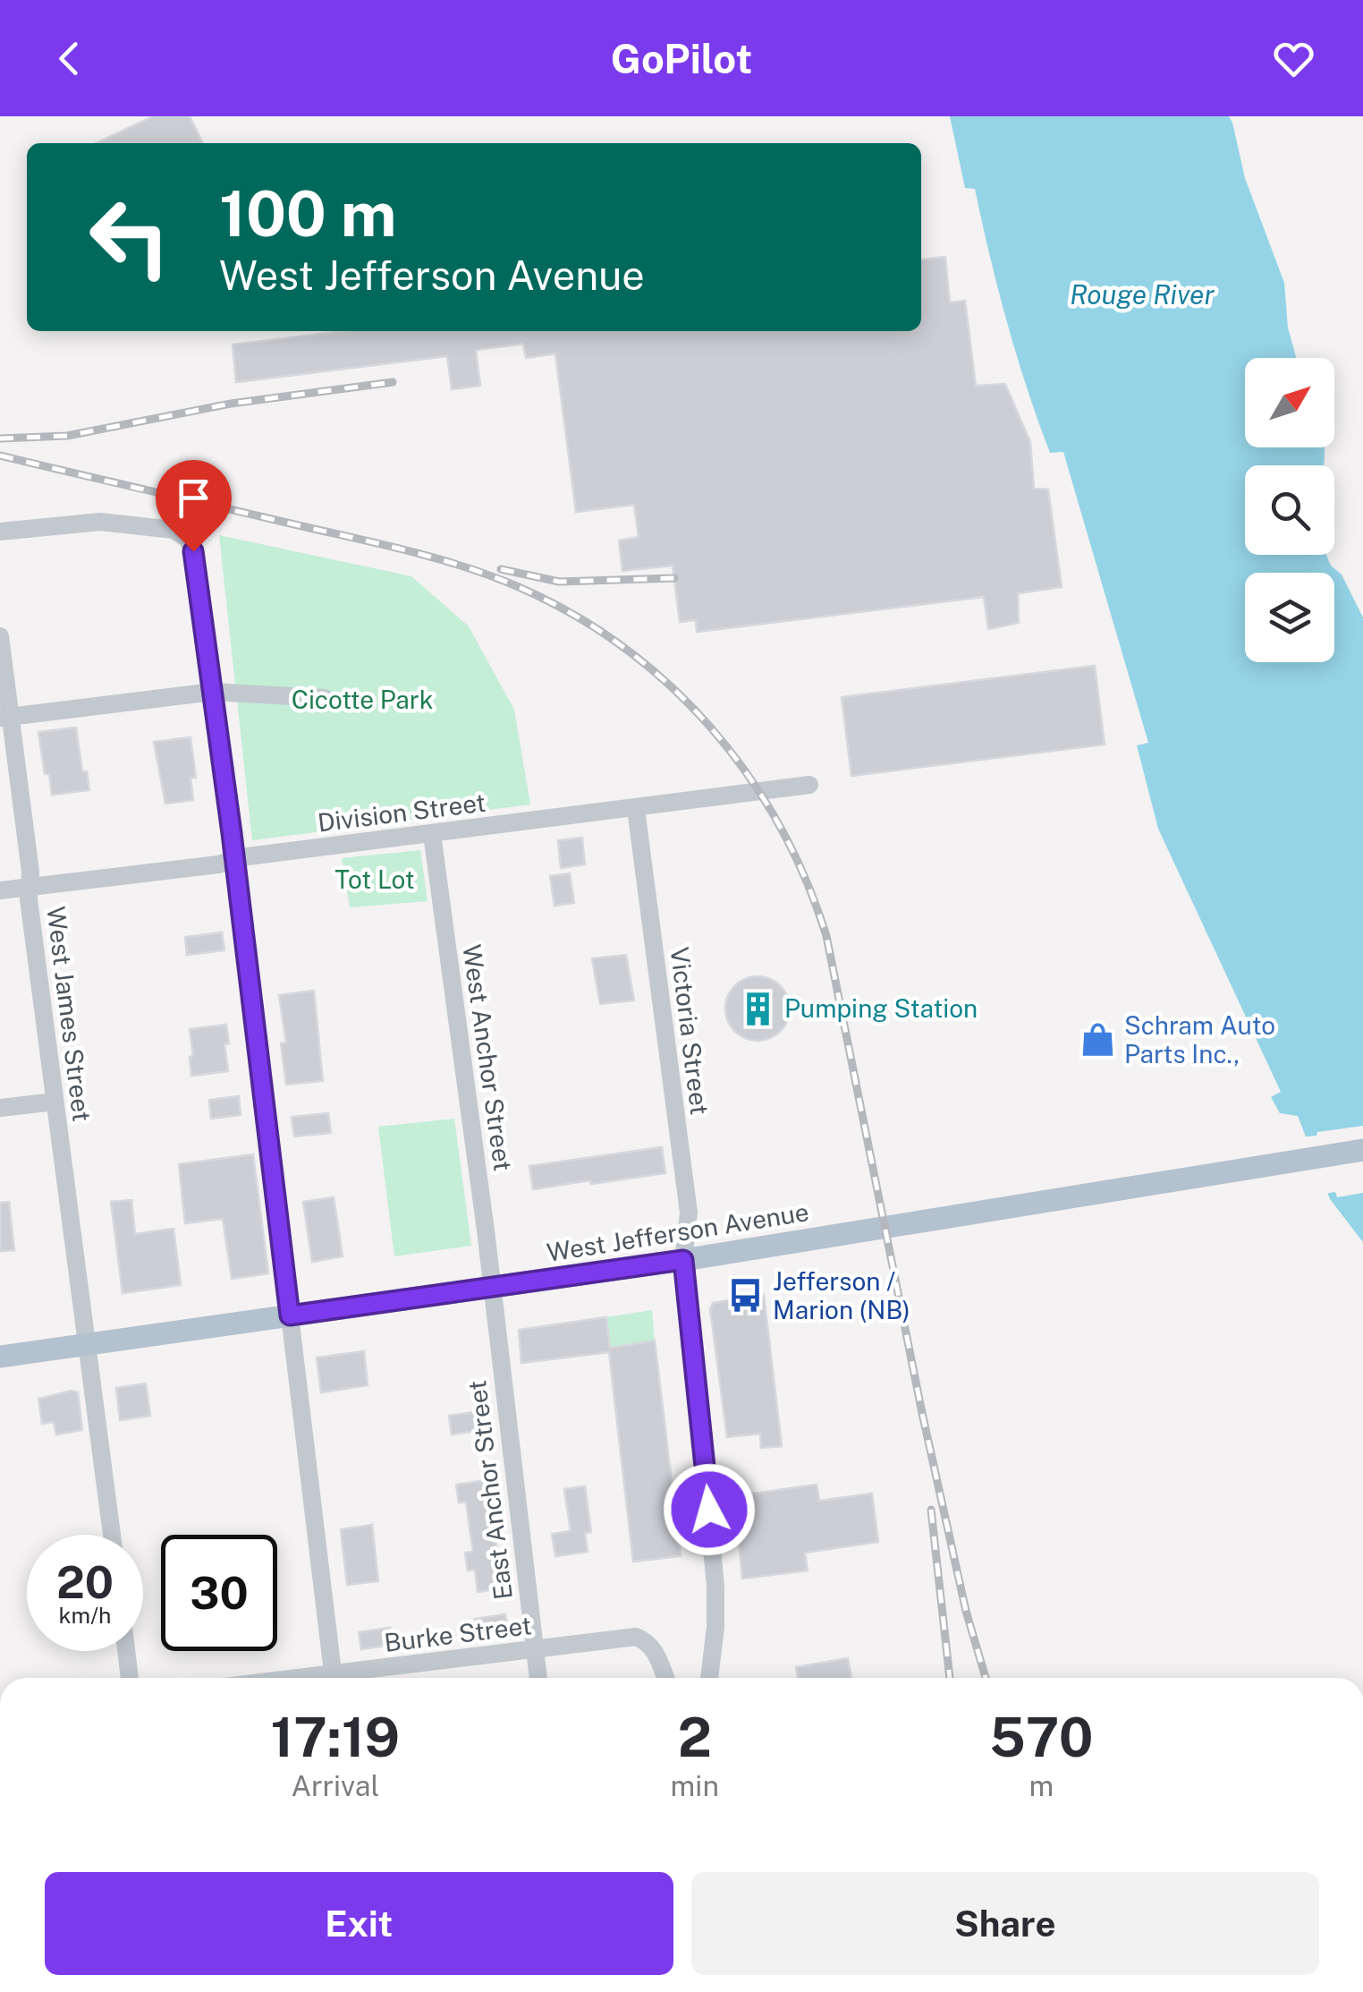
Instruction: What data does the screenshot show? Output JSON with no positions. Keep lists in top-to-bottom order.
{
  "streets": {
    "main road": ["West Jefferson Avenue"],
    "street": [
      "Division Street",
      "West James Street",
      "Victoria Street",
      "West Anchor Street",
      "East Anchor Street",
      "Burke Street"
    ]
  },
  "crossings": [
    ["Division Street", "West James Street"],
    ["Division Street", "Victoria Street"],
    ["Division Street", "West Anchor Street"],
    ["West James Street", "West Jefferson Avenue"],
    ["Victoria Street", "West Jefferson Avenue"],
    ["West Anchor Street", "West Jefferson Avenue"],
    ["West Anchor Street", "East Anchor Street"],
    ["West Jefferson Avenue", "East Anchor Street"],
    ["East Anchor Street", "Burke Street"]
  ],
  "water": ["Rouge River"],
  "parks": ["Cicotte Park", "Tot Lot"],
  "places": {
    "building": ["Pumping Station"],
    "shop": ["Schram Auto Parts Inc.,"],
    "bus stop": ["Jefferson / Marion (NB)"]
  },
  "north": "top right",
  "page": {
    "header": "GoPilot",
    "turn": ["100 m", "West Jefferson Avenue"],
    "speed": "20 km/h",
    "limit": "30",
    "eta": [
      "17:19",
      "Arrival",
      "2",
      "min",
      "570",
      "m"
    ],
    "buttons": ["Exit", "Share"]
  }
}
